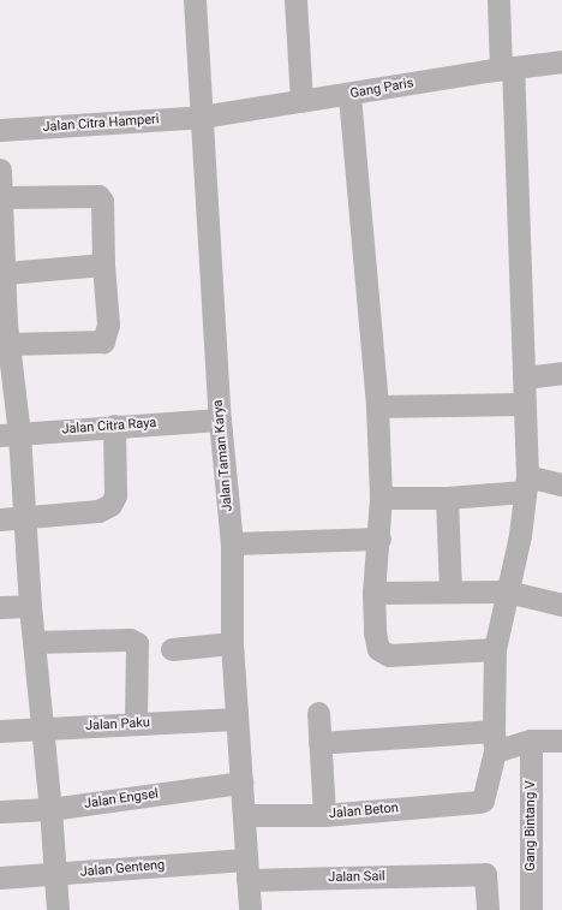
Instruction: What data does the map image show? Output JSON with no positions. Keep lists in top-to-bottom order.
{
  "streets": {
    "street": [
      "Gang Paris",
      "Jalan Citra Hamperi",
      "Jalan Citra Raya",
      "Jalan Taman Karya",
      "Jalan Paku",
      "Jalan Engsel",
      "Jalan Beton",
      "Gang Bintang V",
      "Jalan Genteng",
      "Jalan Sail"
    ]
  },
  "crossings": [
    ["Gang Paris", "Jalan Citra Hamperi"],
    ["Gang Paris", "Jalan Taman Karya"],
    ["Jalan Citra Hamperi", "Jalan Taman Karya"],
    ["Jalan Citra Raya", "Jalan Taman Karya"],
    ["Jalan Taman Karya", "Jalan Paku"],
    ["Jalan Taman Karya", "Jalan Engsel"],
    ["Jalan Taman Karya", "Jalan Beton"],
    ["Jalan Taman Karya", "Jalan Genteng"],
    ["Jalan Taman Karya", "Jalan Sail"],
    ["Jalan Genteng", "Jalan Sail"]
  ]
}
